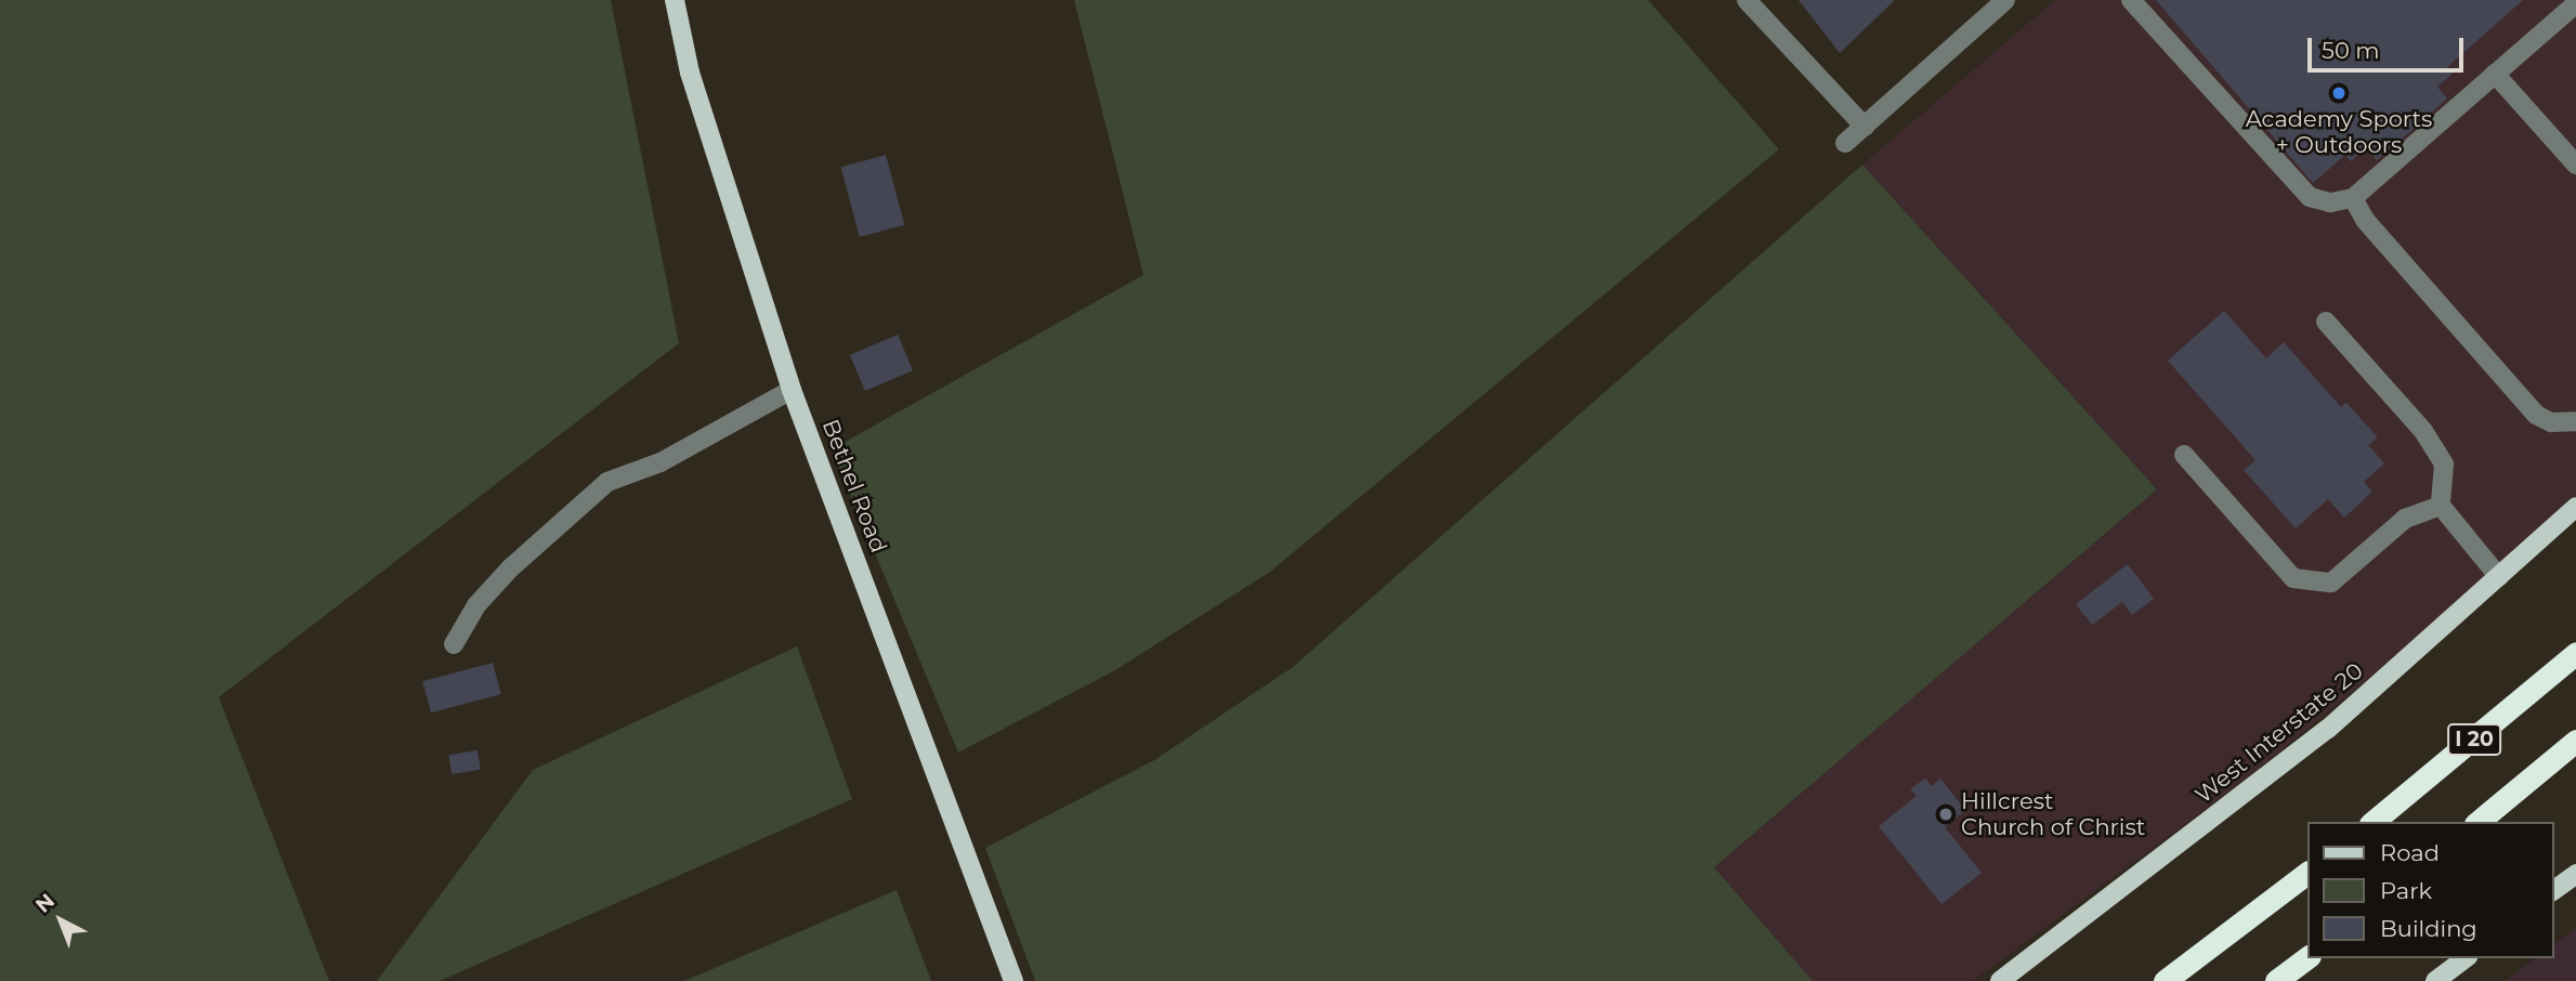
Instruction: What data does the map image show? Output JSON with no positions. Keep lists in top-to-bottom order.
{
  "streets": {
    "highway": ["I 20"],
    "main road": ["Bethel Road", "West Interstate 20"]
  },
  "places": ["Academy Sports + Outdoors", "Hillcrest Church of Christ"],
  "legend": ["Road", "Park", "Building"],
  "scale_bar": "50 m",
  "north": "top left"
}
